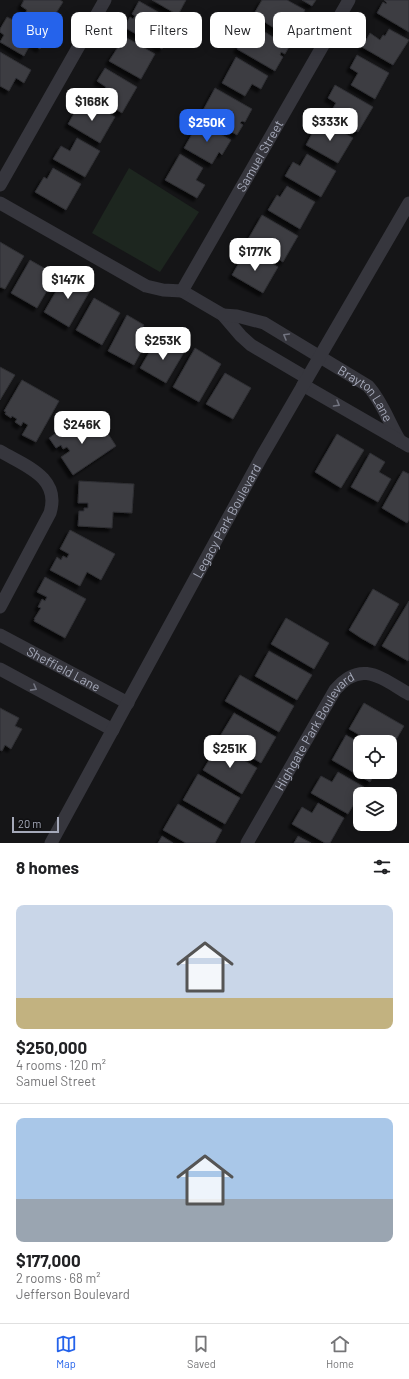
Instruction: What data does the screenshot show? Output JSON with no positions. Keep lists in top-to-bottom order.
{
  "streets": {
    "street": [
      "Samuel Street",
      "Brayton Lane",
      "Legacy Park Boulevard",
      "Sheffield Lane",
      "Highgate Park Boulevard"
    ]
  },
  "crossings": [
    ["Brayton Lane", "Legacy Park Boulevard"],
    ["Legacy Park Boulevard", "Sheffield Lane"]
  ],
  "scale_bar": "20 m",
  "page": {
    "chip": [
      "Buy",
      "Rent",
      "Filters",
      "New",
      "Apartment"
    ],
    "price": [
      "$168K",
      "$333K",
      "$250K",
      "$177K",
      "$147K",
      "$253K",
      "$246K",
      "$251K"
    ],
    "scale": "20 m",
    "heading": "8 homes",
    "list": [
      {
        "name": "$250,000",
        "note": "4 rooms · 120 m² · Samuel Street"
      },
      {
        "name": "$177,000",
        "note": "2 rooms · 68 m² · Jefferson Boulevard"
      }
    ],
    "tabs": ["Map", "Saved", "Home"]
  }
}
